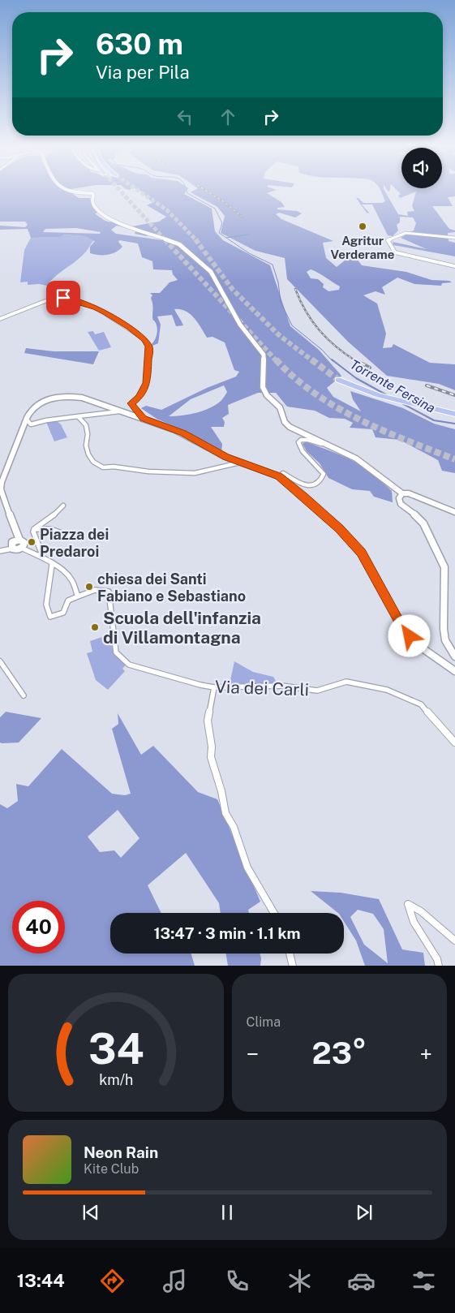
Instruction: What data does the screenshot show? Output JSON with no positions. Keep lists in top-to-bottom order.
{
  "streets": {
    "street": ["Via dei Carli"]
  },
  "water": ["Torrente Fersina"],
  "places": [
    "Agritur Verderame",
    "Piazza dei Predaroi",
    "chiesa dei Santi Fabiano e Sebastiano",
    "Scuola dell'infanzia di Villamontagna"
  ],
  "page": {
    "turn": ["630 m", "Via per Pila"],
    "limit": "40",
    "trip": "13:47 · 3 min · 1.1 km",
    "tile": "Clima",
    "heat": ["−", "23°", "+"],
    "song": ["Neon Rain", "Kite Club"],
    "tabs": "13:44",
    "gauge": ["34", "km/h"]
  }
}
